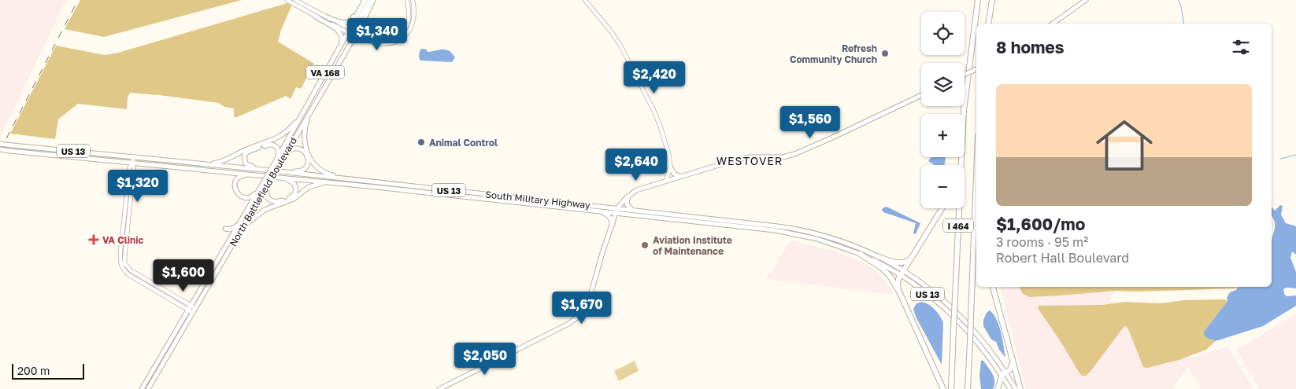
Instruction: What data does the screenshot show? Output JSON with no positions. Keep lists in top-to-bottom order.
{
  "streets": {
    "highway": ["I 464"],
    "main road": [
      "VA 168",
      "US 13",
      "North Battlefield Boulevard",
      "South Military Highway"
    ]
  },
  "districts": ["WESTOVER"],
  "places": {
    "other": ["Refresh Community Church", "Animal Control", "Aviation Institute of Maintenance"],
    "health": ["VA Clinic"]
  },
  "scale_bar": "200 m",
  "page": {
    "map_buttons": ["+", "−"],
    "price": [
      "$1,340",
      "$2,420",
      "$1,560",
      "$2,640",
      "$1,320",
      "$1,600",
      "$1,670",
      "$2,050"
    ],
    "heading": "8 homes",
    "list": [
      {
        "name": "$1,600/mo",
        "note": "3 rooms · 95 m² · Robert Hall Boulevard"
      }
    ],
    "scale": "200 m"
  }
}
